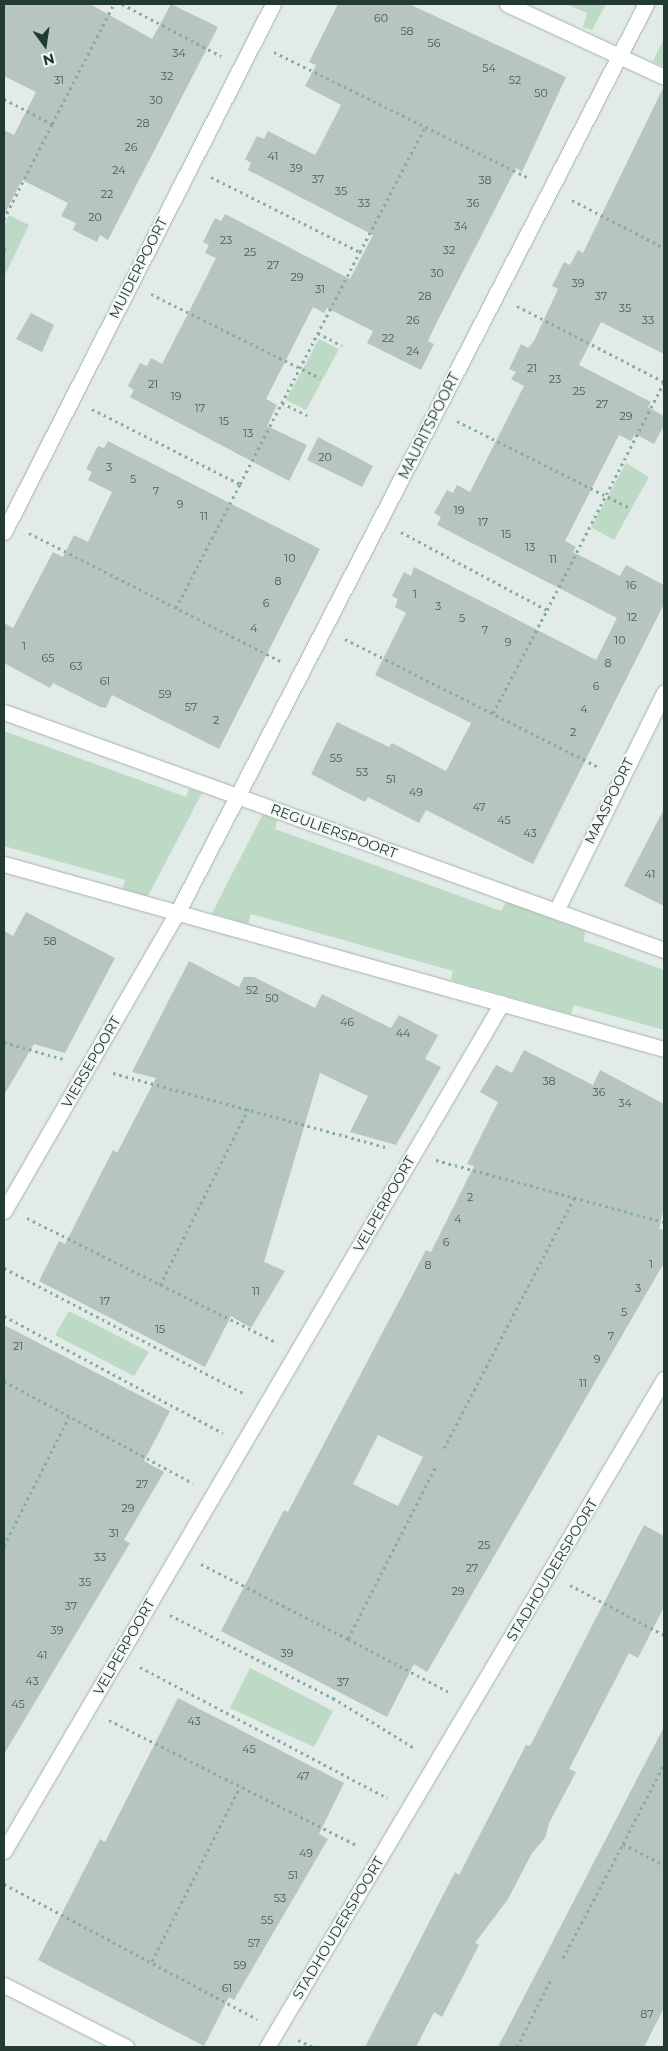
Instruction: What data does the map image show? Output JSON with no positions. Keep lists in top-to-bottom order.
{
  "streets": {
    "street": [
      "MUIDERPOORT",
      "MAURITSPOORT",
      "MAASPOORT",
      "REGULIERSPOORT",
      "VIERSEPOORT",
      "VELPERPOORT",
      "STADHOUDERSPOORT"
    ]
  },
  "crossings": [
    ["MAURITSPOORT", "REGULIERSPOORT"],
    ["MAURITSPOORT", "VIERSEPOORT"],
    ["MAASPOORT", "REGULIERSPOORT"],
    ["REGULIERSPOORT", "VIERSEPOORT"]
  ],
  "house_numbers": [
    "60",
    "58",
    "56",
    "34",
    "54",
    "32",
    "31",
    "52",
    "50",
    "30",
    "28",
    "26",
    "41",
    "39",
    "24",
    "37",
    "38",
    "35",
    "22",
    "33",
    "36",
    "20",
    "34",
    "23",
    "32",
    "25",
    "27",
    "30",
    "29",
    "39",
    "31",
    "28",
    "37",
    "35",
    "26",
    "33",
    "22",
    "24",
    "21",
    "23",
    "21",
    "25",
    "19",
    "27",
    "17",
    "29",
    "15",
    "13",
    "20",
    "3",
    "5",
    "7",
    "9",
    "19",
    "11",
    "17",
    "15",
    "13",
    "10",
    "11",
    "8",
    "16",
    "1",
    "6",
    "3",
    "12",
    "5",
    "4",
    "7",
    "10",
    "9",
    "1",
    "65",
    "8",
    "63",
    "61",
    "6",
    "59",
    "57",
    "4",
    "2",
    "2",
    "55",
    "53",
    "51",
    "49",
    "47",
    "45",
    "43",
    "41",
    "58",
    "52",
    "50",
    "46",
    "44",
    "38",
    "36",
    "34",
    "2",
    "4",
    "6",
    "1",
    "8",
    "3",
    "11",
    "17",
    "5",
    "15",
    "7",
    "21",
    "9",
    "11",
    "27",
    "29",
    "31",
    "25",
    "33",
    "27",
    "35",
    "29",
    "37",
    "39",
    "39",
    "41",
    "43",
    "37",
    "45",
    "43",
    "45",
    "47",
    "49",
    "51",
    "53",
    "55",
    "57",
    "59",
    "61",
    "87"
  ],
  "north": "bottom"
}
